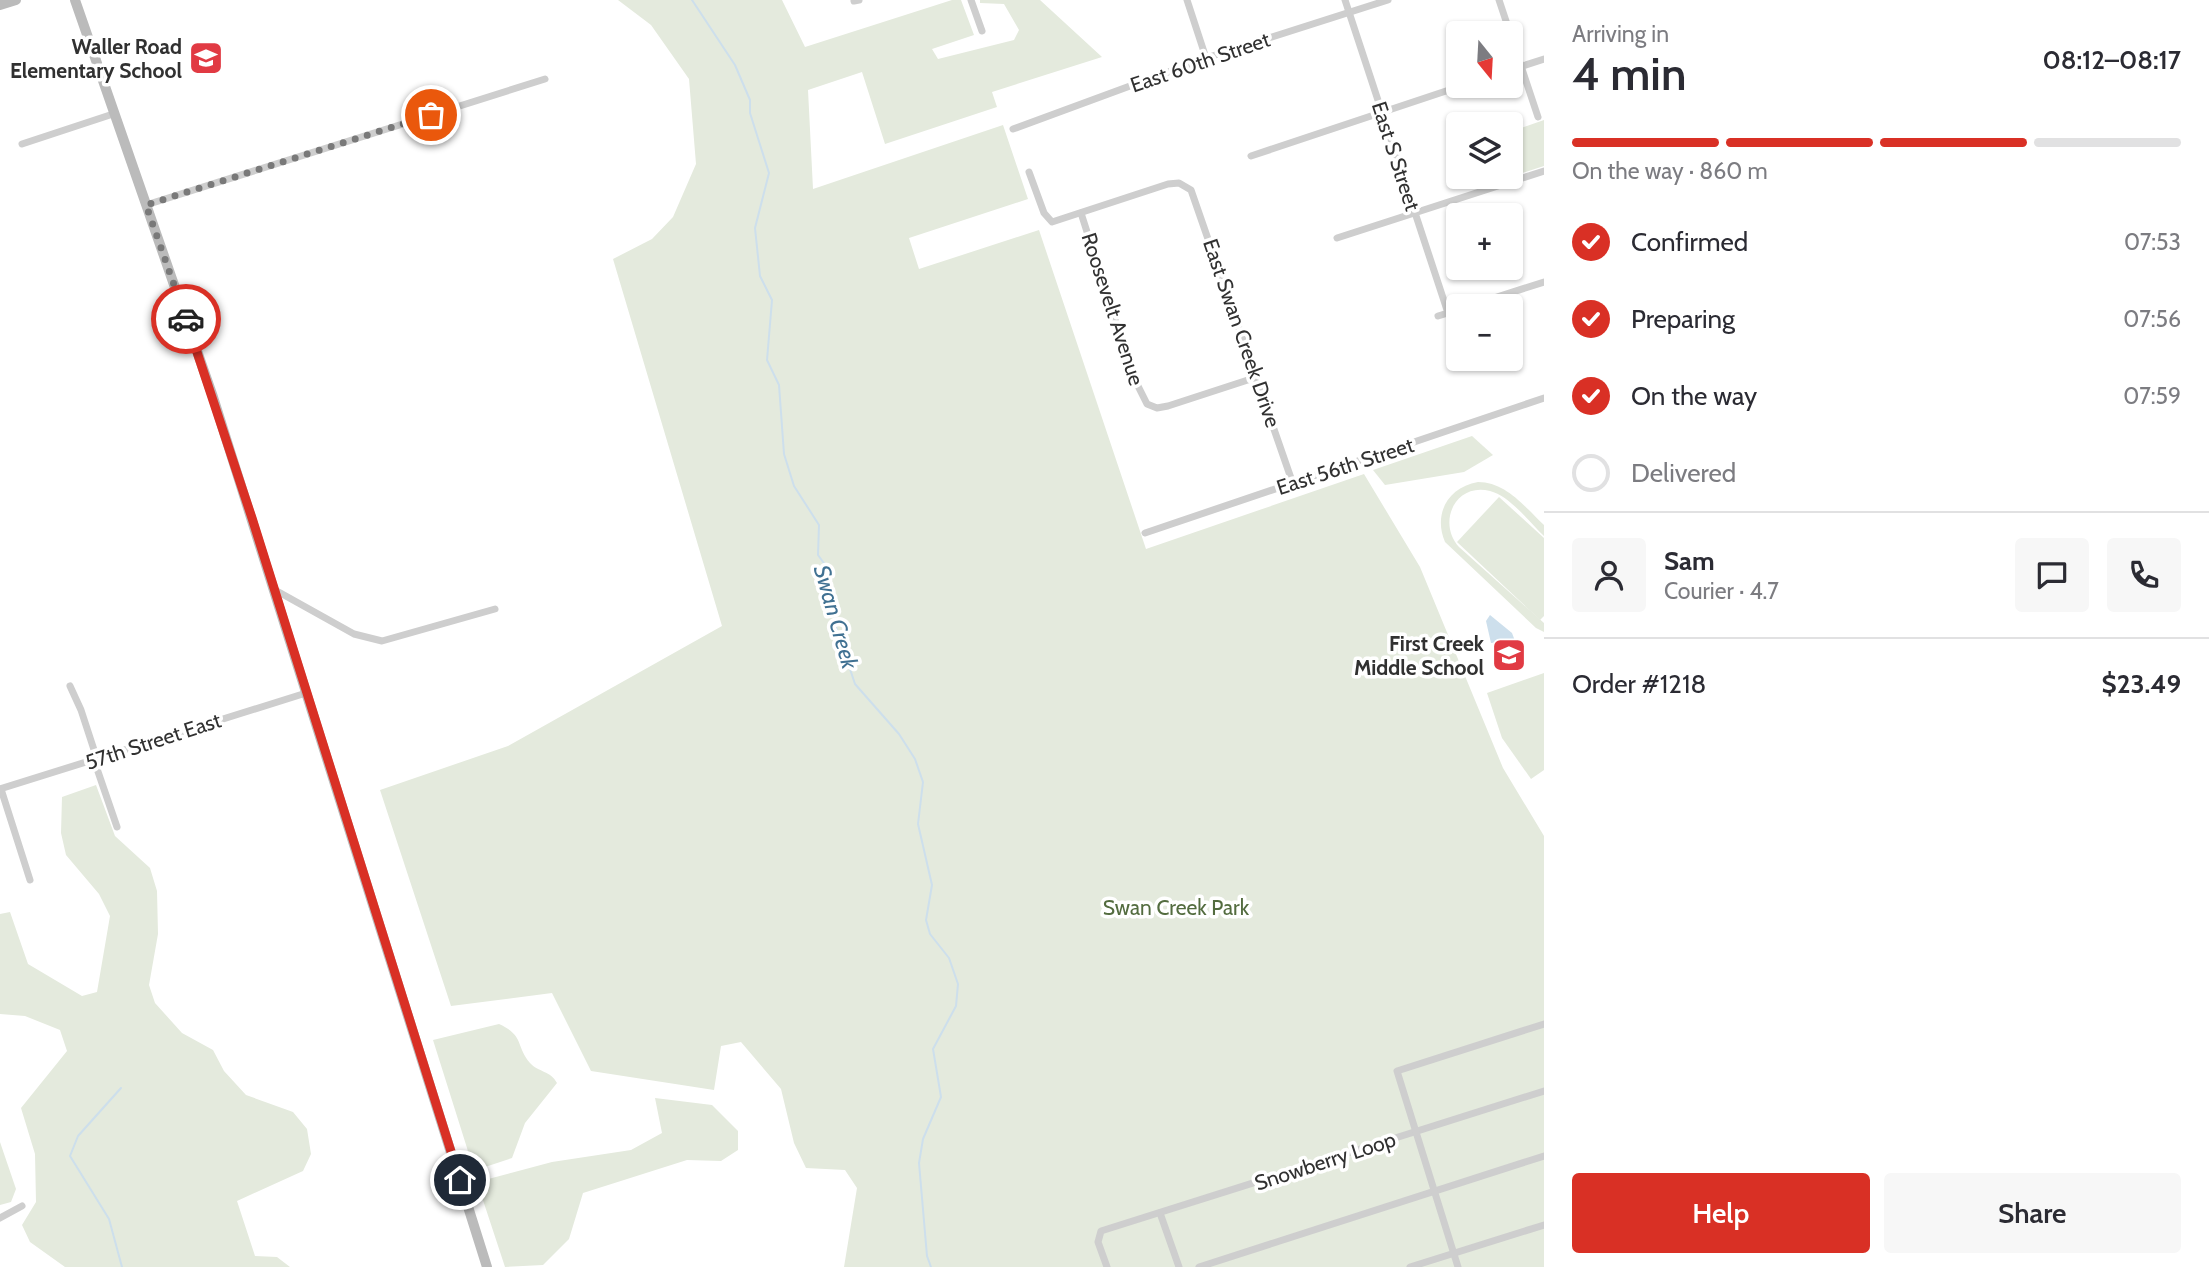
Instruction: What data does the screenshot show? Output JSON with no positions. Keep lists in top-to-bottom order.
{
  "streets": {
    "street": [
      "East 60th Street",
      "East S Street",
      "Roosevelt Avenue",
      "East Swan Creek Drive",
      "East 56th Street",
      "57th Street East",
      "Snowberry Loop"
    ]
  },
  "crossings": [
    ["East 60th Street", "East S Street"],
    ["Roosevelt Avenue", "East Swan Creek Drive"],
    ["East Swan Creek Drive", "East 56th Street"]
  ],
  "water": ["Swan Creek"],
  "parks": ["Swan Creek Park"],
  "places": {
    "school or university": ["Waller Road Elementary School", "First Creek Middle School"]
  },
  "north": "bottom",
  "page": {
    "heading": ["4 min", "Arriving in", "08:12–08:17"],
    "panel": [
      "Sam",
      "Courier · 4.7",
      "Order #1218",
      "$23.49"
    ],
    "map_buttons": ["+", "−"],
    "bar": "On the way · 860 m",
    "list": [
      ["Confirmed", "07:53"],
      ["Preparing", "07:56"],
      ["On the way", "07:59"],
      "Delivered"
    ],
    "buttons": ["Help", "Share"]
  }
}
